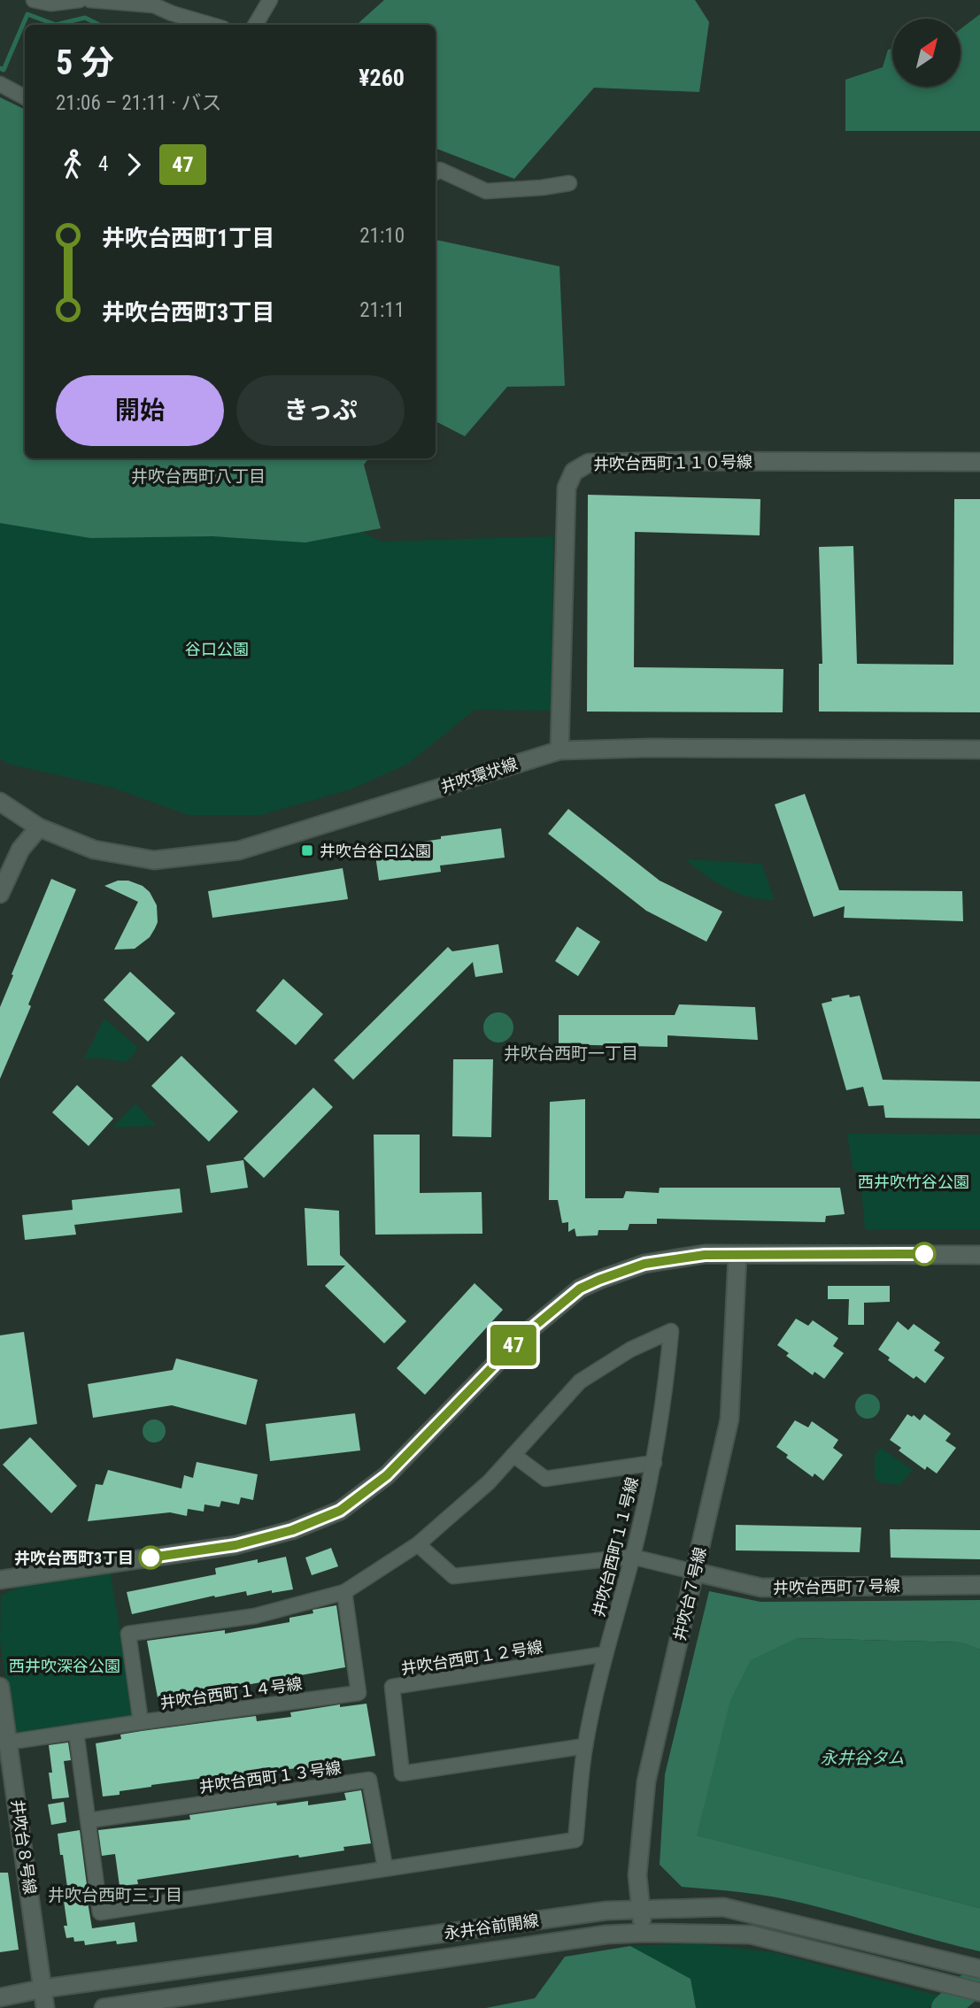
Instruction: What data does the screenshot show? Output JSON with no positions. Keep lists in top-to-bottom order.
{
  "streets": {
    "street": [
      "井吹台西町１１０号線",
      "井吹環状線",
      "井吹台西町１１号線",
      "井吹台西町７号線",
      "井吹台７号線",
      "井吹台西町１２号線",
      "井吹台西町１４号線",
      "井吹台西町１３号線",
      "井吹台８号線",
      "永井谷前開線"
    ]
  },
  "crossings": [
    ["井吹台西町１１０号線", "井吹環状線"],
    ["井吹台西町１１号線", "井吹台西町１２号線"],
    ["井吹台西町１１号線", "井吹台西町１４号線"],
    ["井吹台西町１１号線", "井吹台西町１３号線"],
    ["井吹台西町７号線", "井吹台７号線"],
    ["井吹台７号線", "永井谷前開線"],
    ["井吹台西町１４号線", "井吹台８号線"],
    ["井吹台８号線", "永井谷前開線"]
  ],
  "districts": ["井吹台西町八丁目", "井吹台西町一丁目", "井吹台西町三丁目"],
  "water": ["永井谷タム"],
  "parks": ["谷口公園", "西井吹竹谷公園", "西井吹深谷公園"],
  "places": {
    "transit": ["井吹台谷口公園"],
    "other": ["井吹台西町3丁目"]
  },
  "lines": ["bus line 47"],
  "north": "top right",
  "page": {
    "on_map": "47",
    "heading": ["5 分", "21:06 – 21:11 · バス", "¥260"],
    "legs": ["4", "47"],
    "list": [
      {
        "name": "井吹台西町1丁目",
        "value": "21:10"
      },
      {
        "name": "井吹台西町3丁目",
        "value": "21:11"
      }
    ],
    "buttons": ["開始", "きっぷ"]
  }
}
